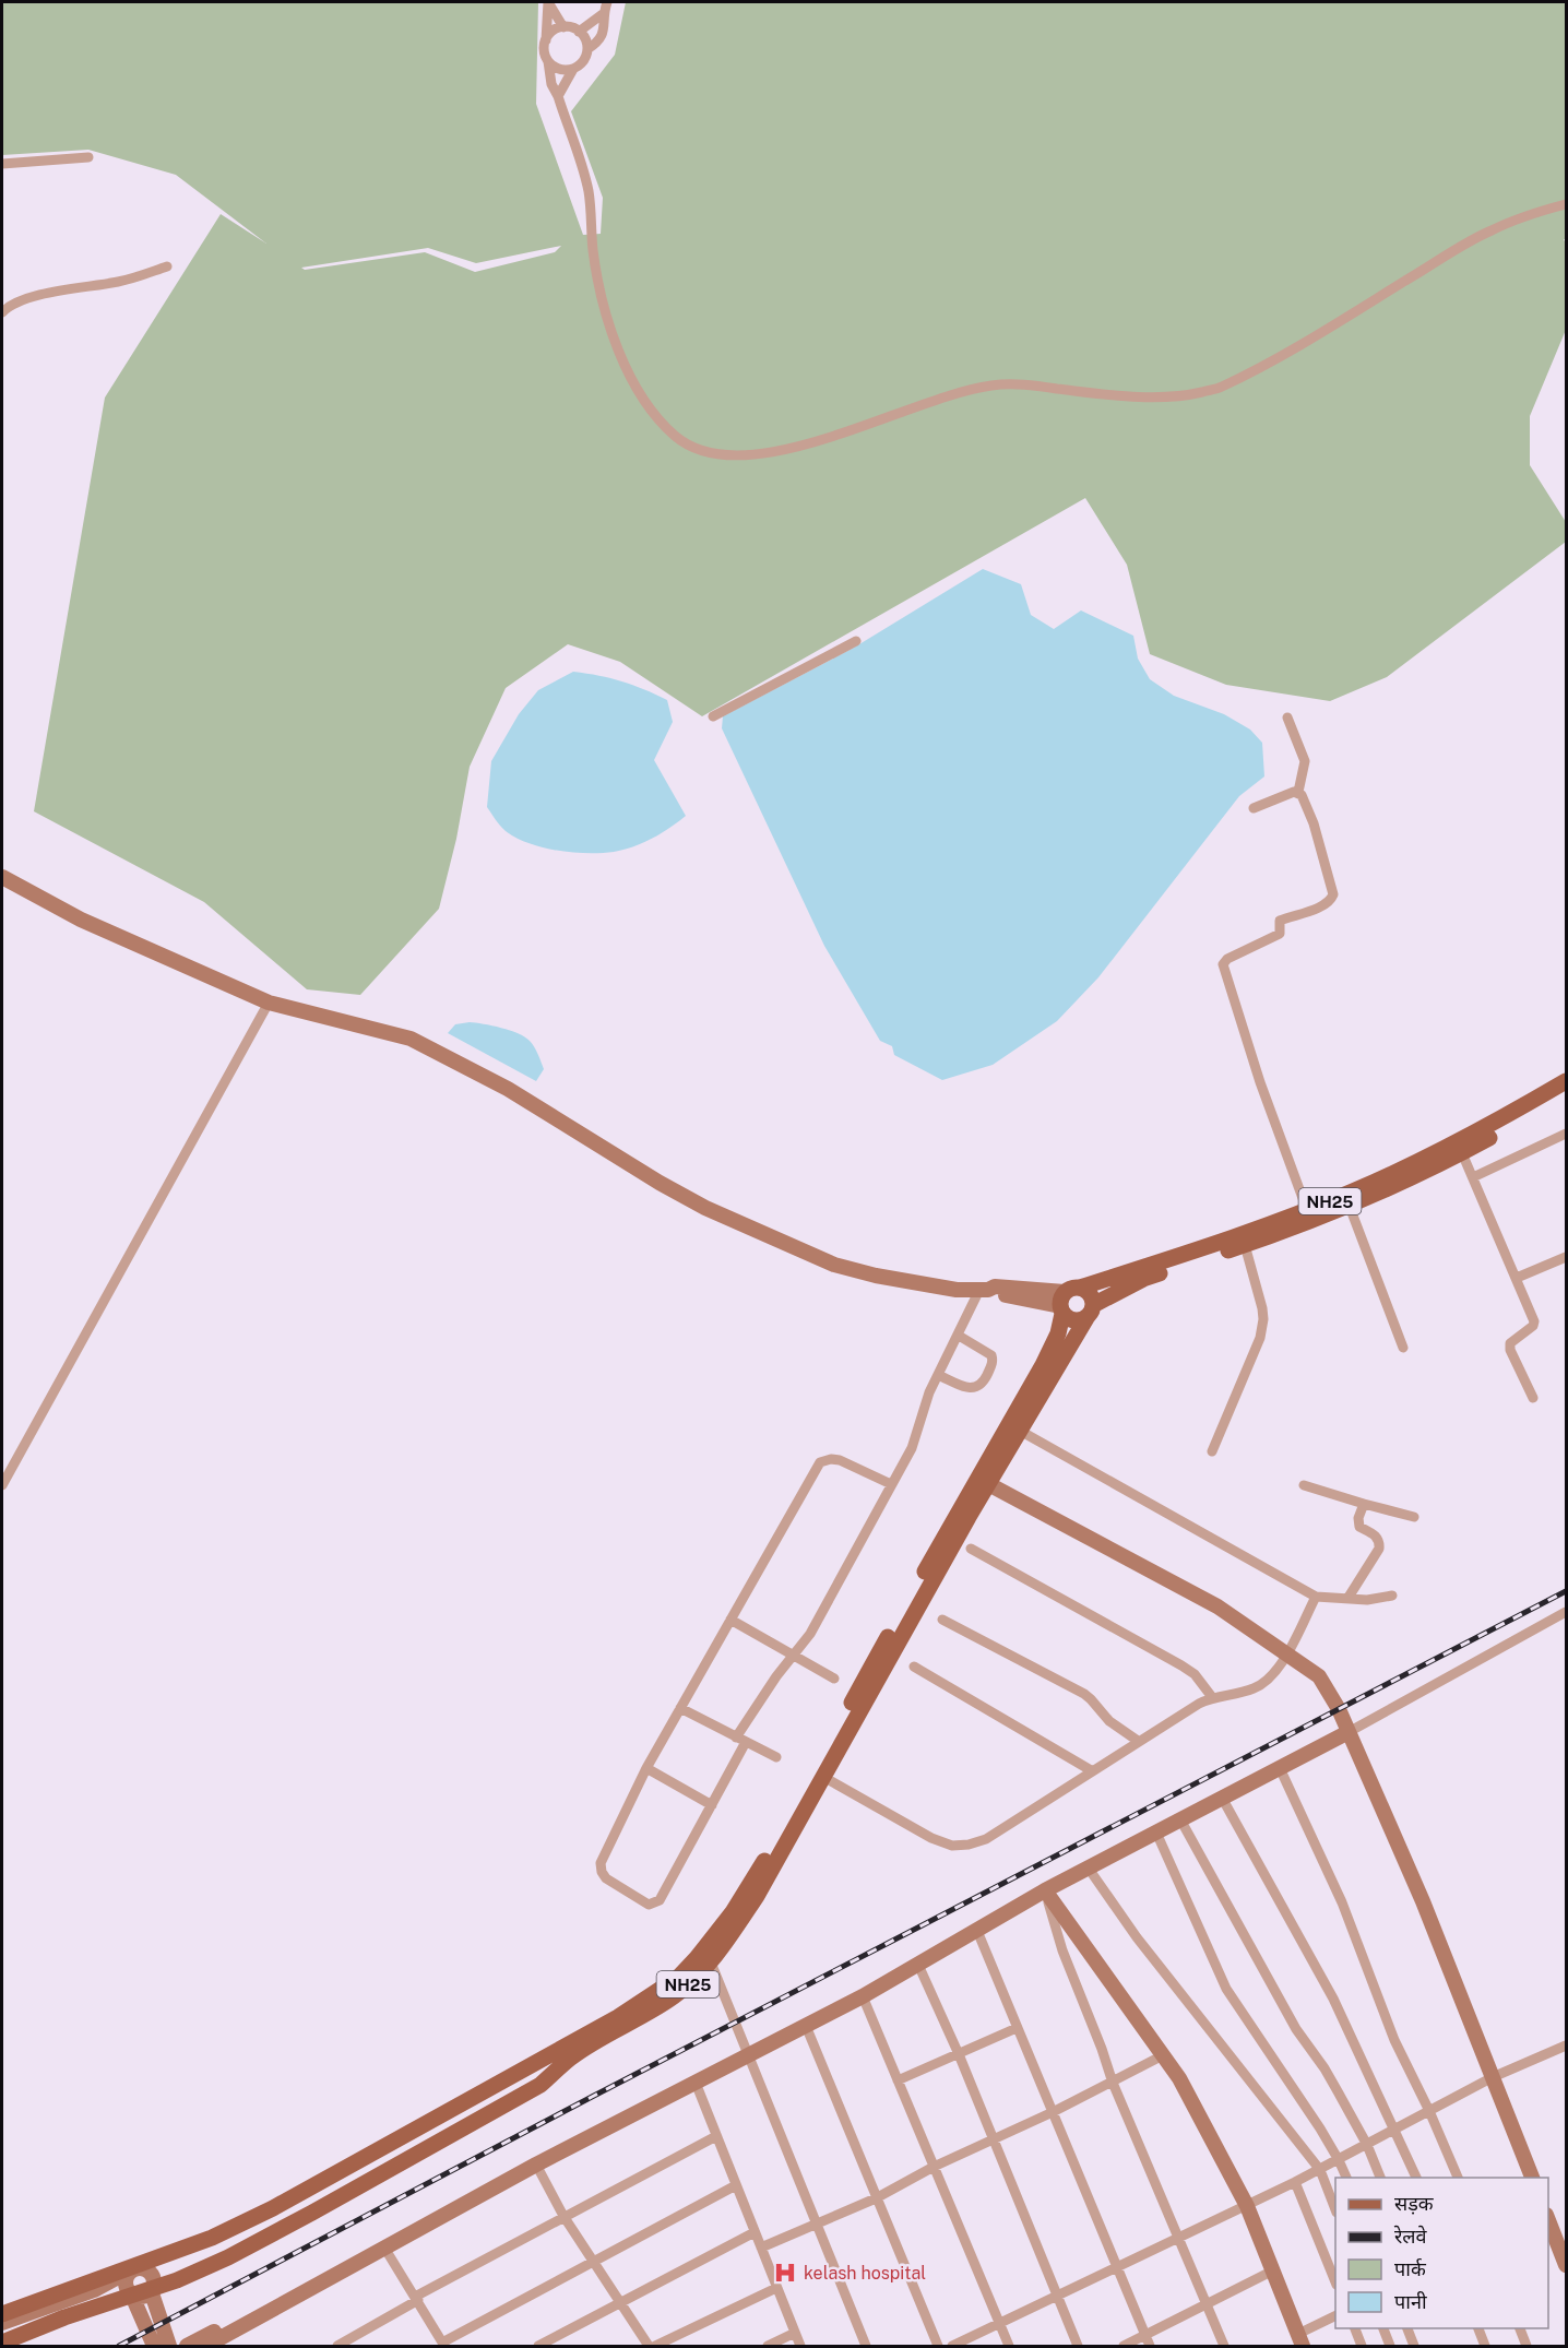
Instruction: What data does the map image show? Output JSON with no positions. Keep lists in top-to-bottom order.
{
  "streets": {
    "main road": ["NH25"]
  },
  "places": {
    "hospital": ["kelash hospital"]
  },
  "legend": [
    "सड़क",
    "रेलवे",
    "पार्क",
    "पानी"
  ]
}
